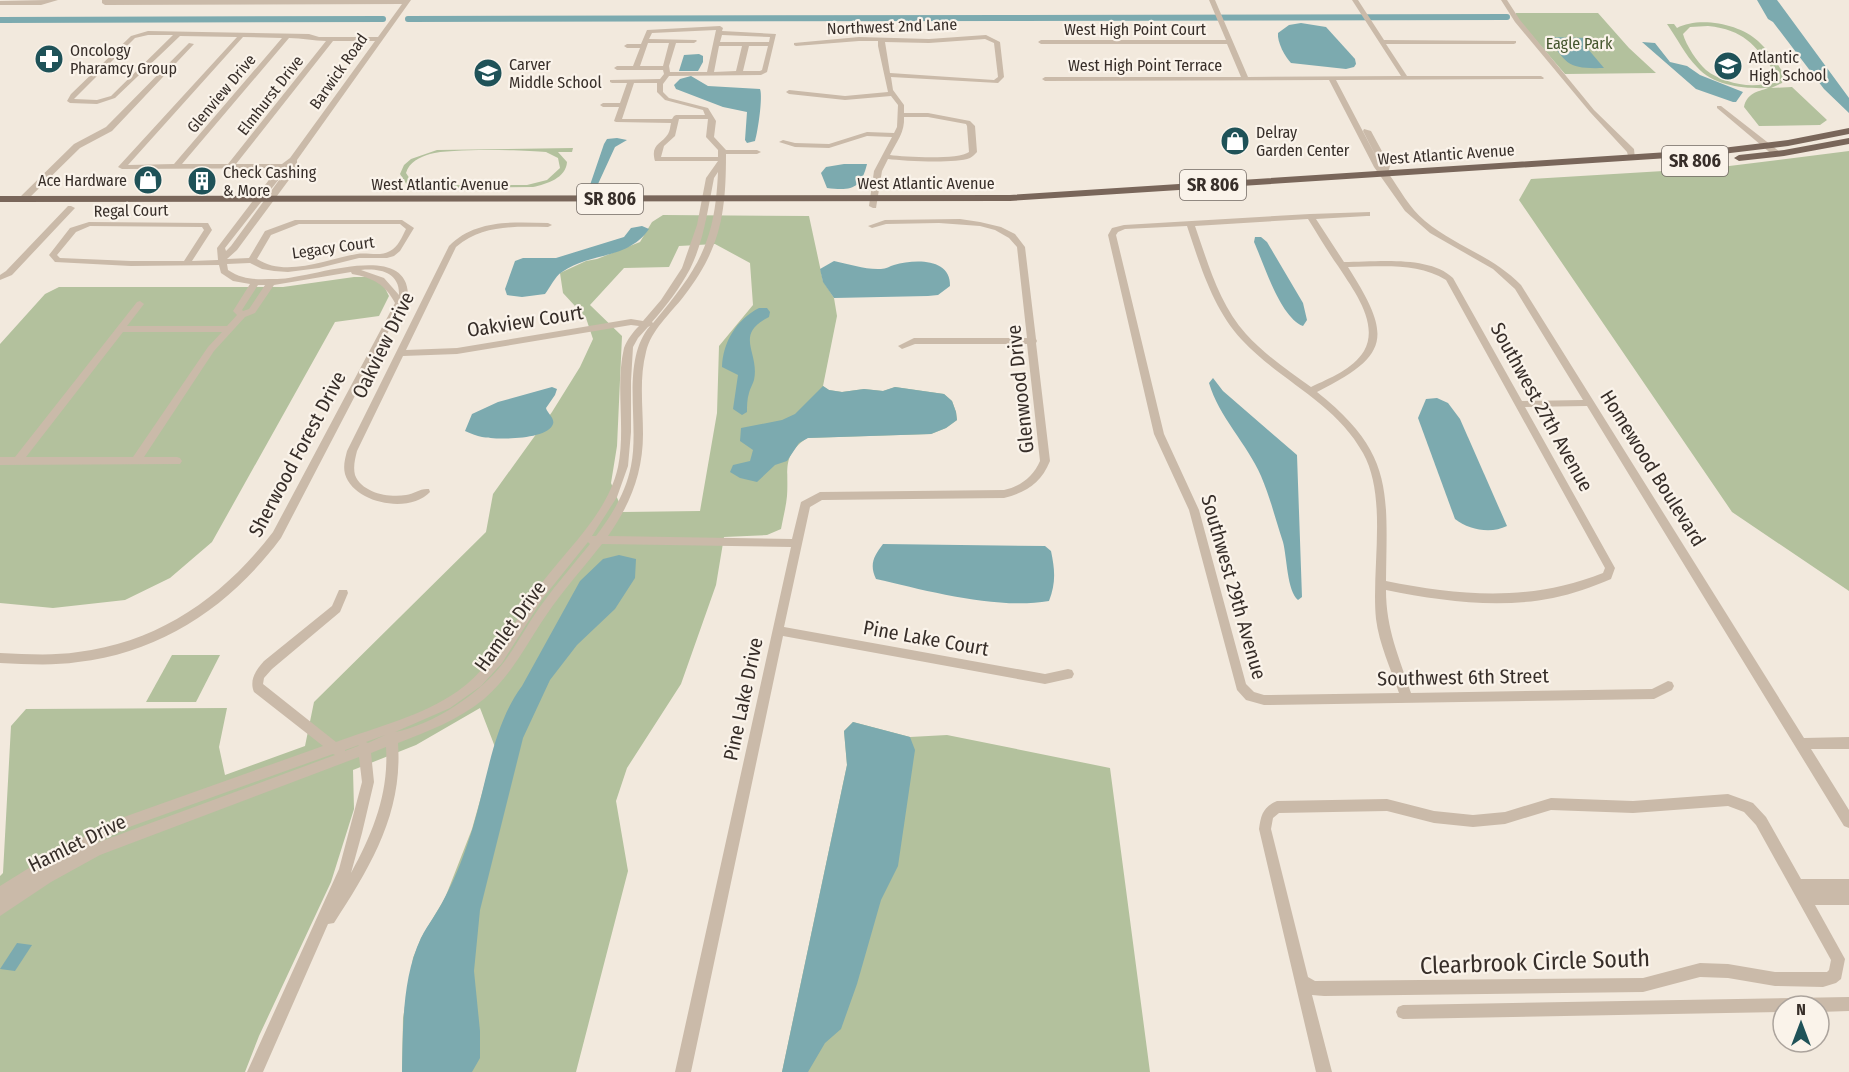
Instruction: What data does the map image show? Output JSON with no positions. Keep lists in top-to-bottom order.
{
  "streets": {
    "main road": ["West Atlantic Avenue", "SR 806"],
    "street": [
      "Northwest 2nd Lane",
      "West High Point Court",
      "West High Point Terrace",
      "Barwick Road",
      "Glenview Drive",
      "Elmhurst Drive",
      "Regal Court",
      "Legacy Court",
      "Oakview Court",
      "Oakview Drive",
      "Glenwood Drive",
      "Southwest 27th Avenue",
      "Sherwood Forest Drive",
      "Homewood Boulevard",
      "Southwest 29th Avenue",
      "Hamlet Drive",
      "Pine Lake Court",
      "Southwest 6th Street",
      "Pine Lake Drive",
      "Clearbrook Circle South"
    ]
  },
  "crossings": [
    ["West High Point Terrace", "Homewood Boulevard"],
    ["Barwick Road", "West Atlantic Avenue"],
    ["West Atlantic Avenue", "Homewood Boulevard"],
    ["West Atlantic Avenue", "Hamlet Drive"],
    ["Regal Court", "Legacy Court"],
    ["Regal Court", "Sherwood Forest Drive"],
    ["Legacy Court", "Sherwood Forest Drive"],
    ["Oakview Court", "Oakview Drive"],
    ["Oakview Court", "Hamlet Drive"],
    ["Glenwood Drive", "Pine Lake Drive"],
    ["Southwest 29th Avenue", "Southwest 6th Street"],
    ["Pine Lake Court", "Pine Lake Drive"]
  ],
  "parks": ["Eagle Park"],
  "places": {
    "pharmacy": ["Oncology Pharamcy Group"],
    "school or university": ["Atlantic High School", "Carver Middle School"],
    "shop": ["Delray Garden Center", "Ace Hardware"],
    "building": ["Check Cashing & More"]
  },
  "north": "top"
}
